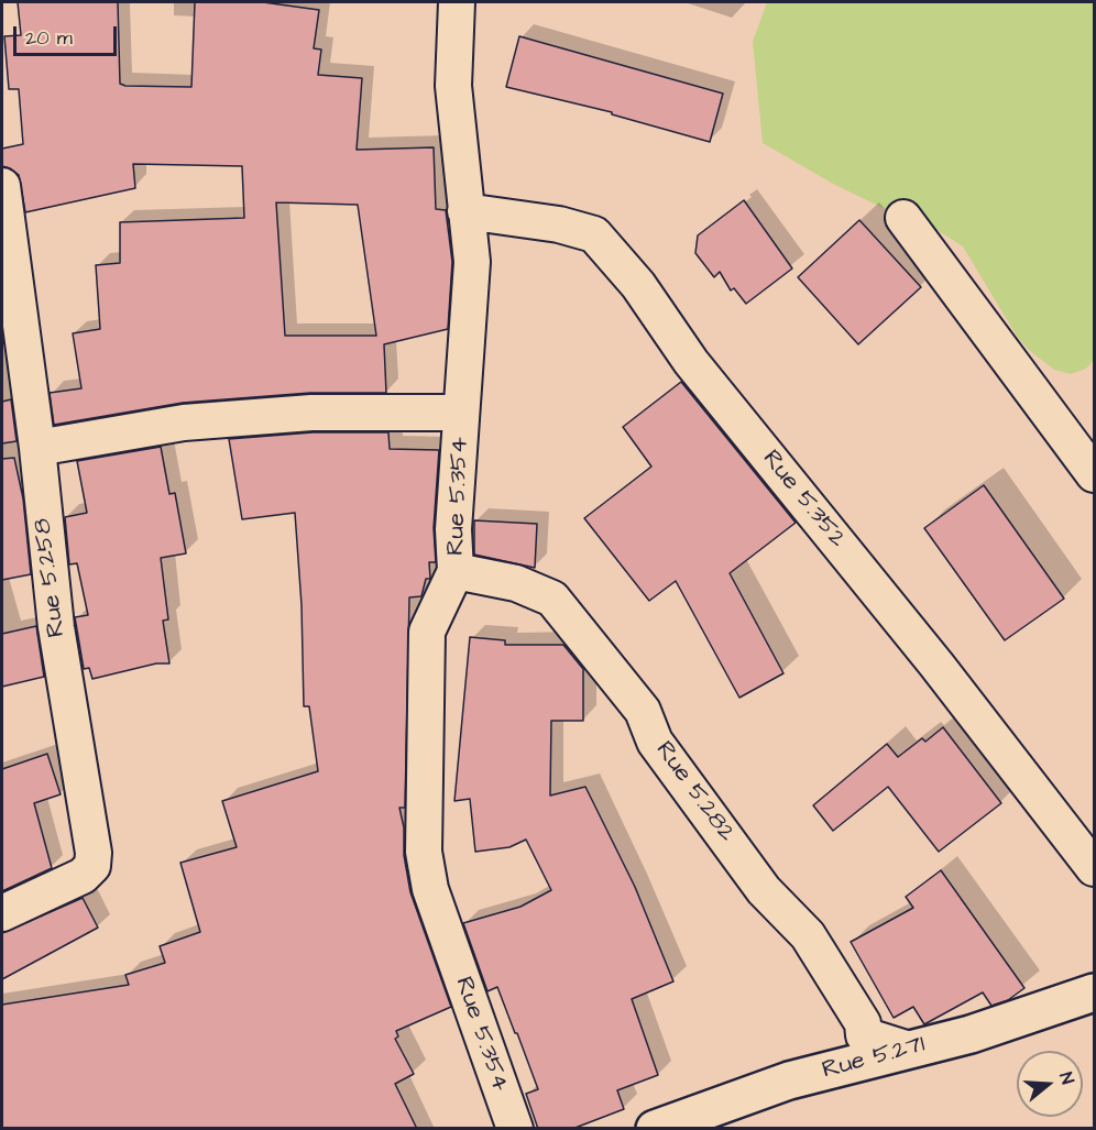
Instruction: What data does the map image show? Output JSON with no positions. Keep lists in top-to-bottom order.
{
  "streets": {
    "street": [
      "Rue 5.354",
      "Rue 5.352",
      "Rue 5.258",
      "Rue 5.282",
      "Rue 5.271"
    ]
  },
  "crossings": [
    ["Rue 5.354", "Rue 5.352"],
    ["Rue 5.354", "Rue 5.282"],
    ["Rue 5.282", "Rue 5.271"]
  ],
  "scale_bar": "20 m",
  "north": "right"
}
